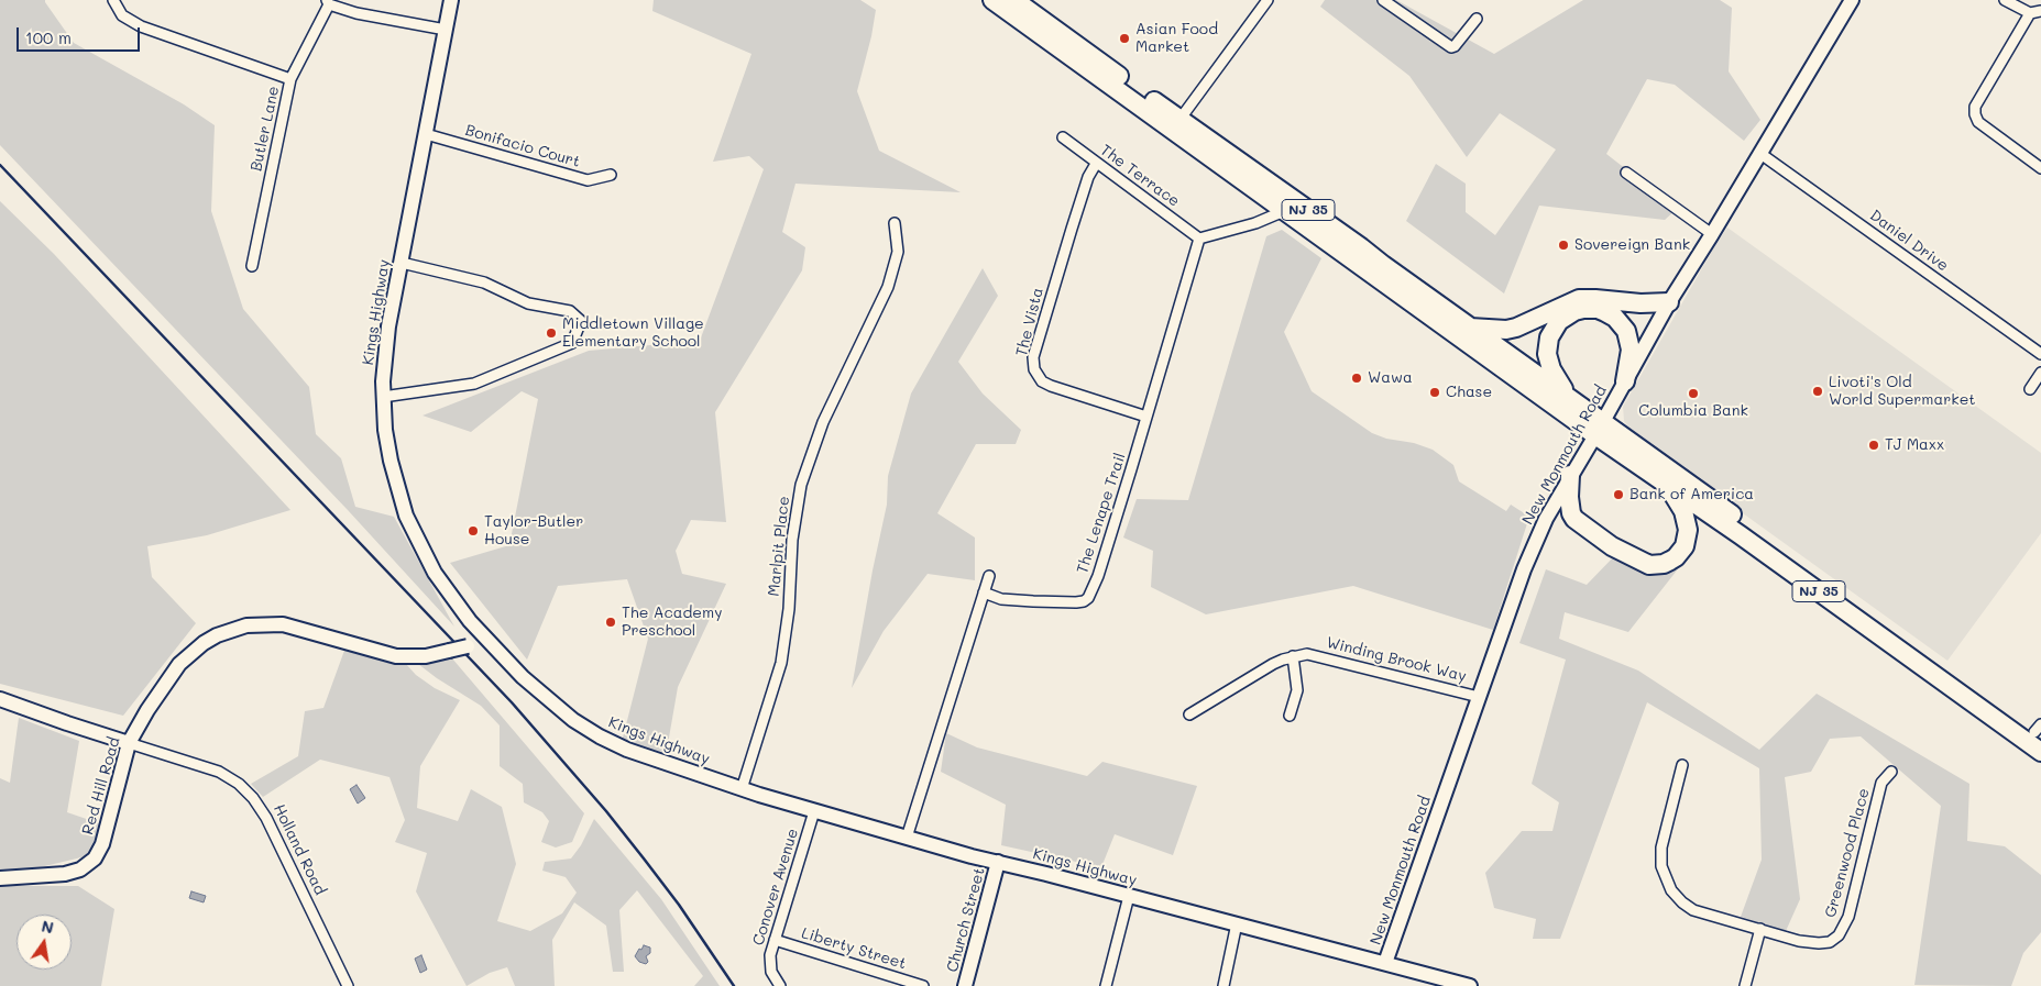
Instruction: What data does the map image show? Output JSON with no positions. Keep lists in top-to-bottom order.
{
  "streets": {
    "highway": ["NJ 35"],
    "street": [
      "Butler Lane",
      "Bonifacio Court",
      "The Terrace",
      "Daniel Drive",
      "Kings Highway",
      "The Vista",
      "New Monmouth Road",
      "The Lenape Trail",
      "Marlpit Place",
      "Winding Brook Way",
      "Red Hill Road",
      "Holland Road",
      "Greenwood Place",
      "Conover Avenue",
      "Church Street",
      "Liberty Street"
    ]
  },
  "crossings": [
    ["Bonifacio Court", "Kings Highway"],
    ["The Terrace", "The Vista"],
    ["The Terrace", "The Lenape Trail"],
    ["NJ 35", "New Monmouth Road"],
    ["Daniel Drive", "New Monmouth Road"],
    ["Kings Highway", "New Monmouth Road"],
    ["Kings Highway", "Marlpit Place"],
    ["Kings Highway", "Red Hill Road"],
    ["Kings Highway", "Conover Avenue"],
    ["Kings Highway", "Church Street"],
    ["The Vista", "The Lenape Trail"],
    ["New Monmouth Road", "Winding Brook Way"],
    ["Red Hill Road", "Holland Road"],
    ["Conover Avenue", "Liberty Street"]
  ],
  "places": [
    "Asian Food Market",
    "Sovereign Bank",
    "Middletown Village Elementary School",
    "Wawa",
    "Livoti's Old World Supermarket",
    "Chase",
    "Columbia Bank",
    "TJ Maxx",
    "Bank of America",
    "Taylor-Butler House",
    "The Academy Preschool"
  ],
  "scale_bar": "100 m",
  "north": "top"
}
